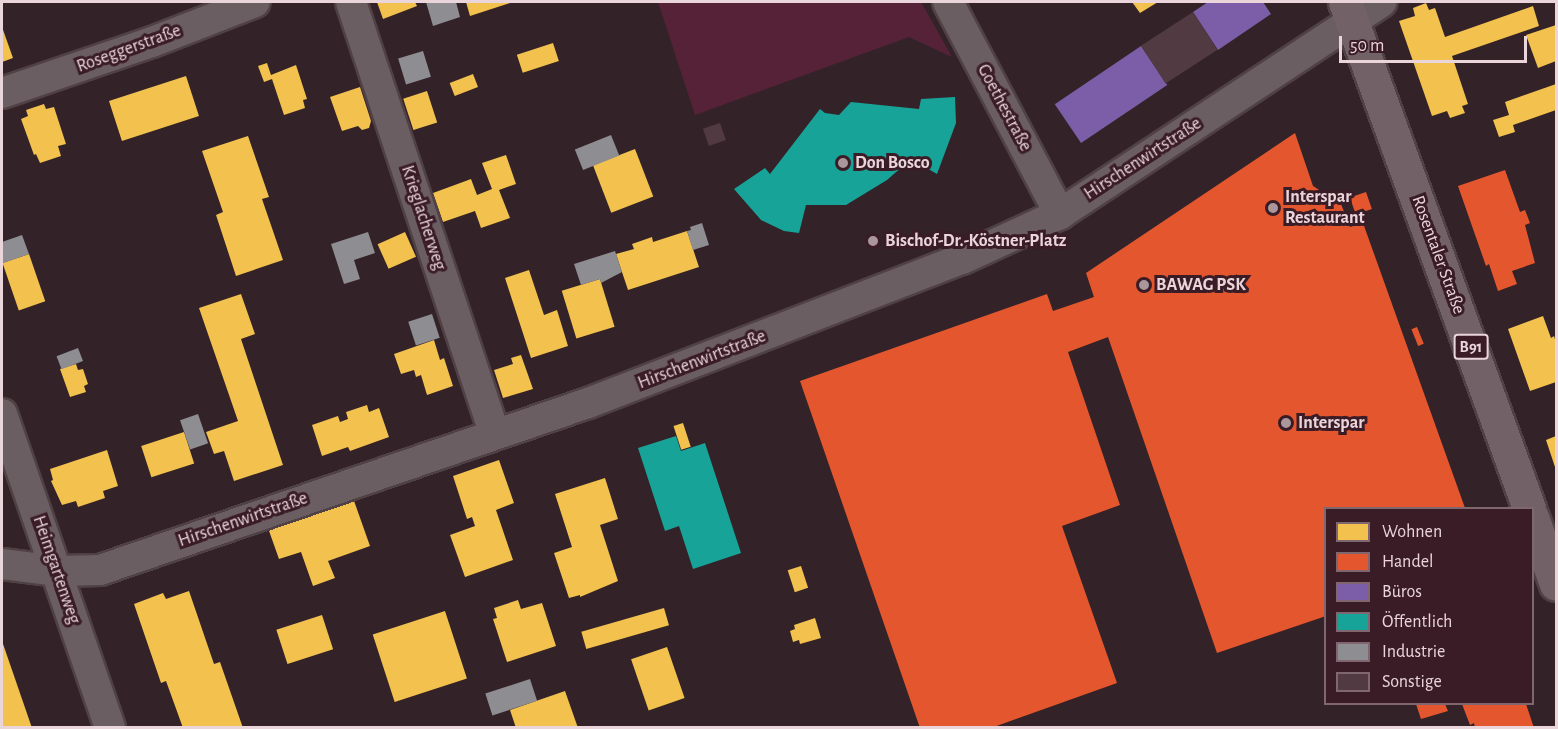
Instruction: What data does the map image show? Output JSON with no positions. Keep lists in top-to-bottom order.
{
  "streets": {
    "main road": ["Rosentaler Straße", "B91"],
    "street": [
      "Roseggerstraße",
      "Goethestraße",
      "Hirschenwirtstraße",
      "Krieglacherweg",
      "Heimgartenweg"
    ]
  },
  "crossings": [
    ["Goethestraße", "Hirschenwirtstraße"],
    ["Hirschenwirtstraße", "Krieglacherweg"],
    ["Hirschenwirtstraße", "Rosentaler Straße"],
    ["Hirschenwirtstraße", "Heimgartenweg"]
  ],
  "places": [
    "Don Bosco",
    "Interspar Restaurant",
    "Bischof-Dr.-Köstner-Platz",
    "BAWAG PSK",
    "Interspar"
  ],
  "legend": [
    "Wohnen",
    "Handel",
    "Büros",
    "Öffentlich",
    "Industrie",
    "Sonstige"
  ],
  "scale_bar": "50 m"
}
